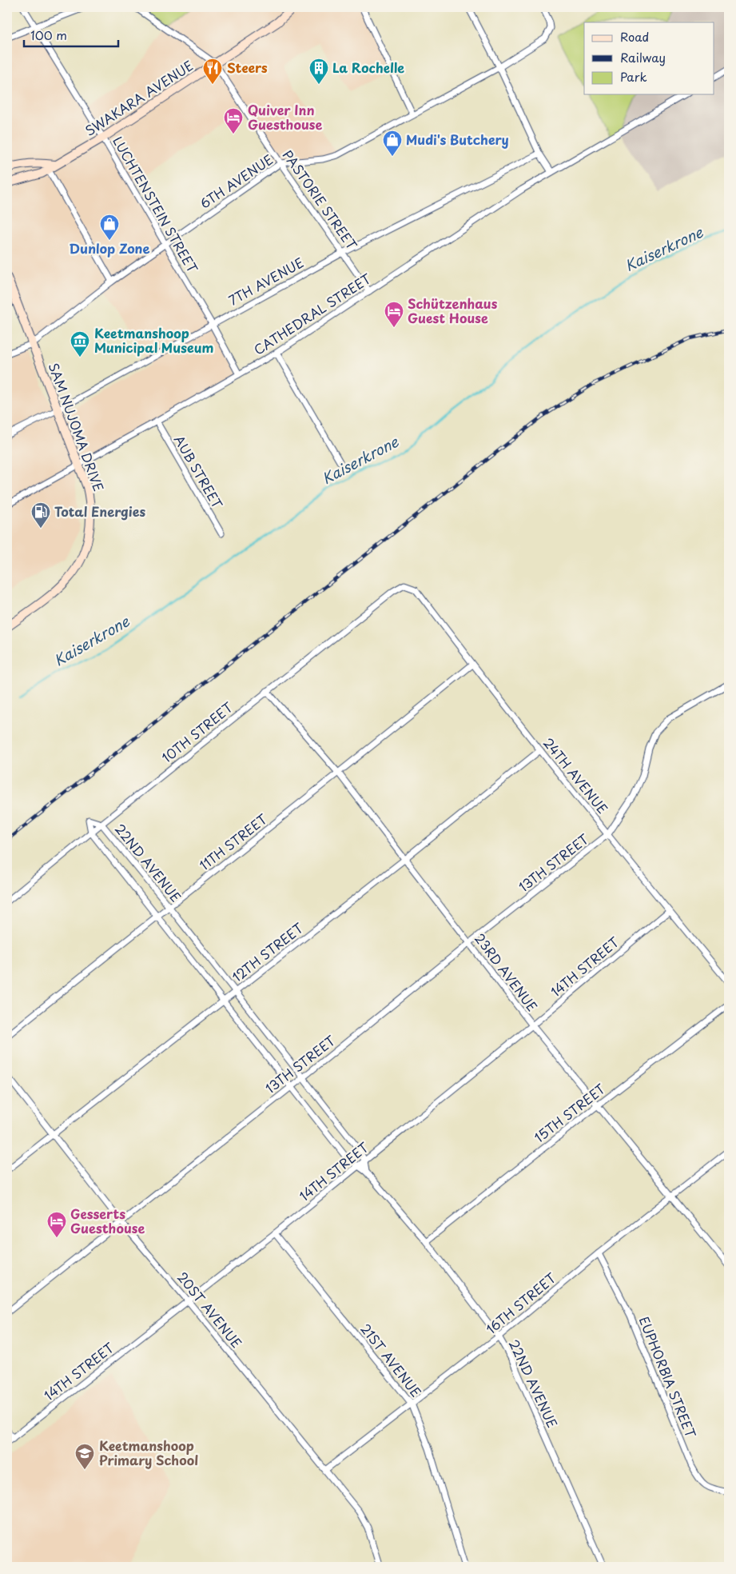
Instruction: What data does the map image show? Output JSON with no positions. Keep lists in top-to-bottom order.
{
  "streets": {
    "main road": ["SWAKARA AVENUE", "SAM NUJOMA DRIVE"],
    "street": [
      "6TH AVENUE",
      "PASTORIE STREET",
      "LUCHTENSTEIN STREET",
      "7TH AVENUE",
      "CATHEDRAL STREET",
      "AUB STREET",
      "10TH STREET",
      "24TH AVENUE",
      "11TH STREET",
      "22ND AVENUE",
      "13TH STREET",
      "12TH STREET",
      "14TH STREET",
      "23RD AVENUE",
      "15TH STREET",
      "16TH STREET",
      "20ST AVENUE",
      "21ST AVENUE",
      "EUPHORBIA STREET"
    ]
  },
  "crossings": [
    ["SWAKARA AVENUE", "PASTORIE STREET"],
    ["SWAKARA AVENUE", "LUCHTENSTEIN STREET"],
    ["6TH AVENUE", "PASTORIE STREET"],
    ["6TH AVENUE", "LUCHTENSTEIN STREET"],
    ["6TH AVENUE", "SAM NUJOMA DRIVE"],
    ["PASTORIE STREET", "7TH AVENUE"],
    ["PASTORIE STREET", "CATHEDRAL STREET"],
    ["LUCHTENSTEIN STREET", "7TH AVENUE"],
    ["LUCHTENSTEIN STREET", "CATHEDRAL STREET"],
    ["7TH AVENUE", "SAM NUJOMA DRIVE"],
    ["CATHEDRAL STREET", "SAM NUJOMA DRIVE"],
    ["CATHEDRAL STREET", "AUB STREET"],
    ["10TH STREET", "24TH AVENUE"],
    ["10TH STREET", "22ND AVENUE"],
    ["10TH STREET", "23RD AVENUE"],
    ["24TH AVENUE", "11TH STREET"],
    ["24TH AVENUE", "13TH STREET"],
    ["24TH AVENUE", "12TH STREET"],
    ["24TH AVENUE", "14TH STREET"],
    ["11TH STREET", "22ND AVENUE"],
    ["11TH STREET", "23RD AVENUE"],
    ["22ND AVENUE", "13TH STREET"],
    ["22ND AVENUE", "12TH STREET"],
    ["22ND AVENUE", "14TH STREET"],
    ["22ND AVENUE", "15TH STREET"],
    ["22ND AVENUE", "16TH STREET"],
    ["13TH STREET", "23RD AVENUE"],
    ["13TH STREET", "20ST AVENUE"],
    ["12TH STREET", "23RD AVENUE"],
    ["12TH STREET", "20ST AVENUE"],
    ["14TH STREET", "23RD AVENUE"],
    ["14TH STREET", "20ST AVENUE"],
    ["14TH STREET", "21ST AVENUE"],
    ["23RD AVENUE", "15TH STREET"],
    ["23RD AVENUE", "16TH STREET"],
    ["16TH STREET", "20ST AVENUE"],
    ["16TH STREET", "21ST AVENUE"],
    ["16TH STREET", "EUPHORBIA STREET"]
  ],
  "water": ["Kaiserkrone"],
  "places": {
    "restaurant": ["Steers"],
    "building": ["La Rochelle"],
    "hotel": ["Quiver Inn Guesthouse", "Schützenhaus Guest House", "Gesserts Guesthouse"],
    "shop": ["Mudi's Butchery", "Dunlop Zone"],
    "museum": ["Keetmanshoop Municipal Museum"],
    "fuel station": ["Total Energies"],
    "school or university": ["Keetmanshoop Primary School"]
  },
  "legend": ["Road", "Railway", "Park"],
  "scale_bar": "100 m"
}
